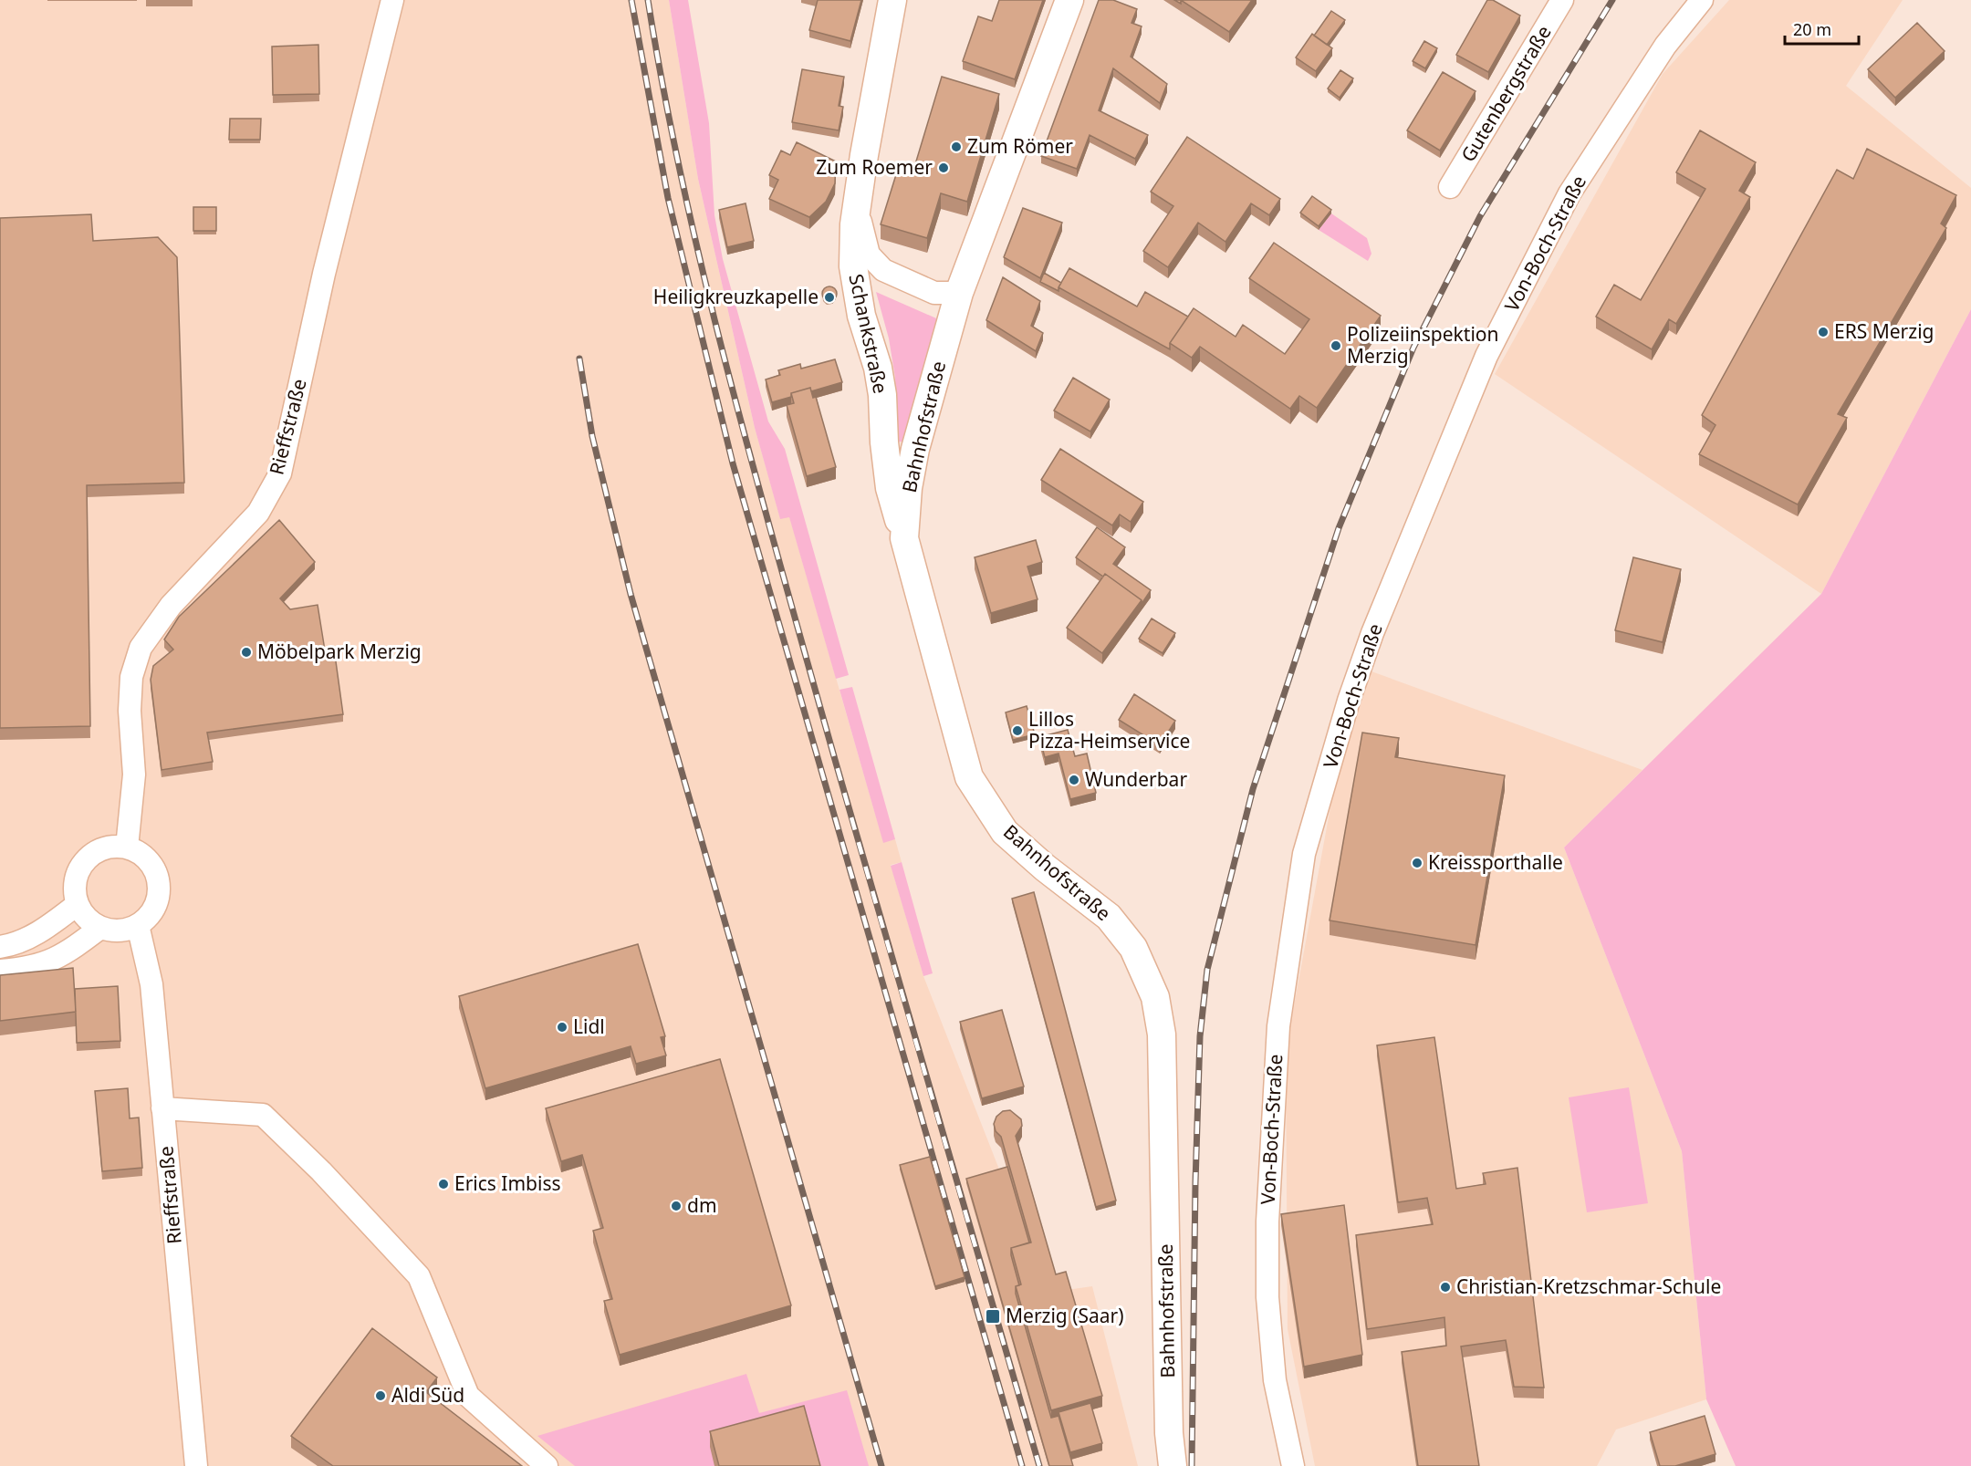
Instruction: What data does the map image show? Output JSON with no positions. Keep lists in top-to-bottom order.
{
  "streets": {
    "street": [
      "Gutenbergstraße",
      "Von-Boch-Straße",
      "Schankstraße",
      "Rieffstraße",
      "Bahnhofstraße"
    ]
  },
  "crossings": [
    ["Schankstraße", "Bahnhofstraße"]
  ],
  "places": {
    "other": [
      "Zum Römer",
      "Zum Roemer",
      "Heiligkreuzkapelle",
      "ERS Merzig",
      "Polizeiinspektion Merzig",
      "Möbelpark Merzig",
      "Lillos Pizza-Heimservice",
      "Wunderbar",
      "Kreissporthalle",
      "Lidl",
      "Erics Imbiss",
      "dm",
      "Christian-Kretzschmar-Schule",
      "Aldi Süd"
    ],
    "transit": ["Merzig (Saar)"]
  },
  "scale_bar": "20 m"
}
